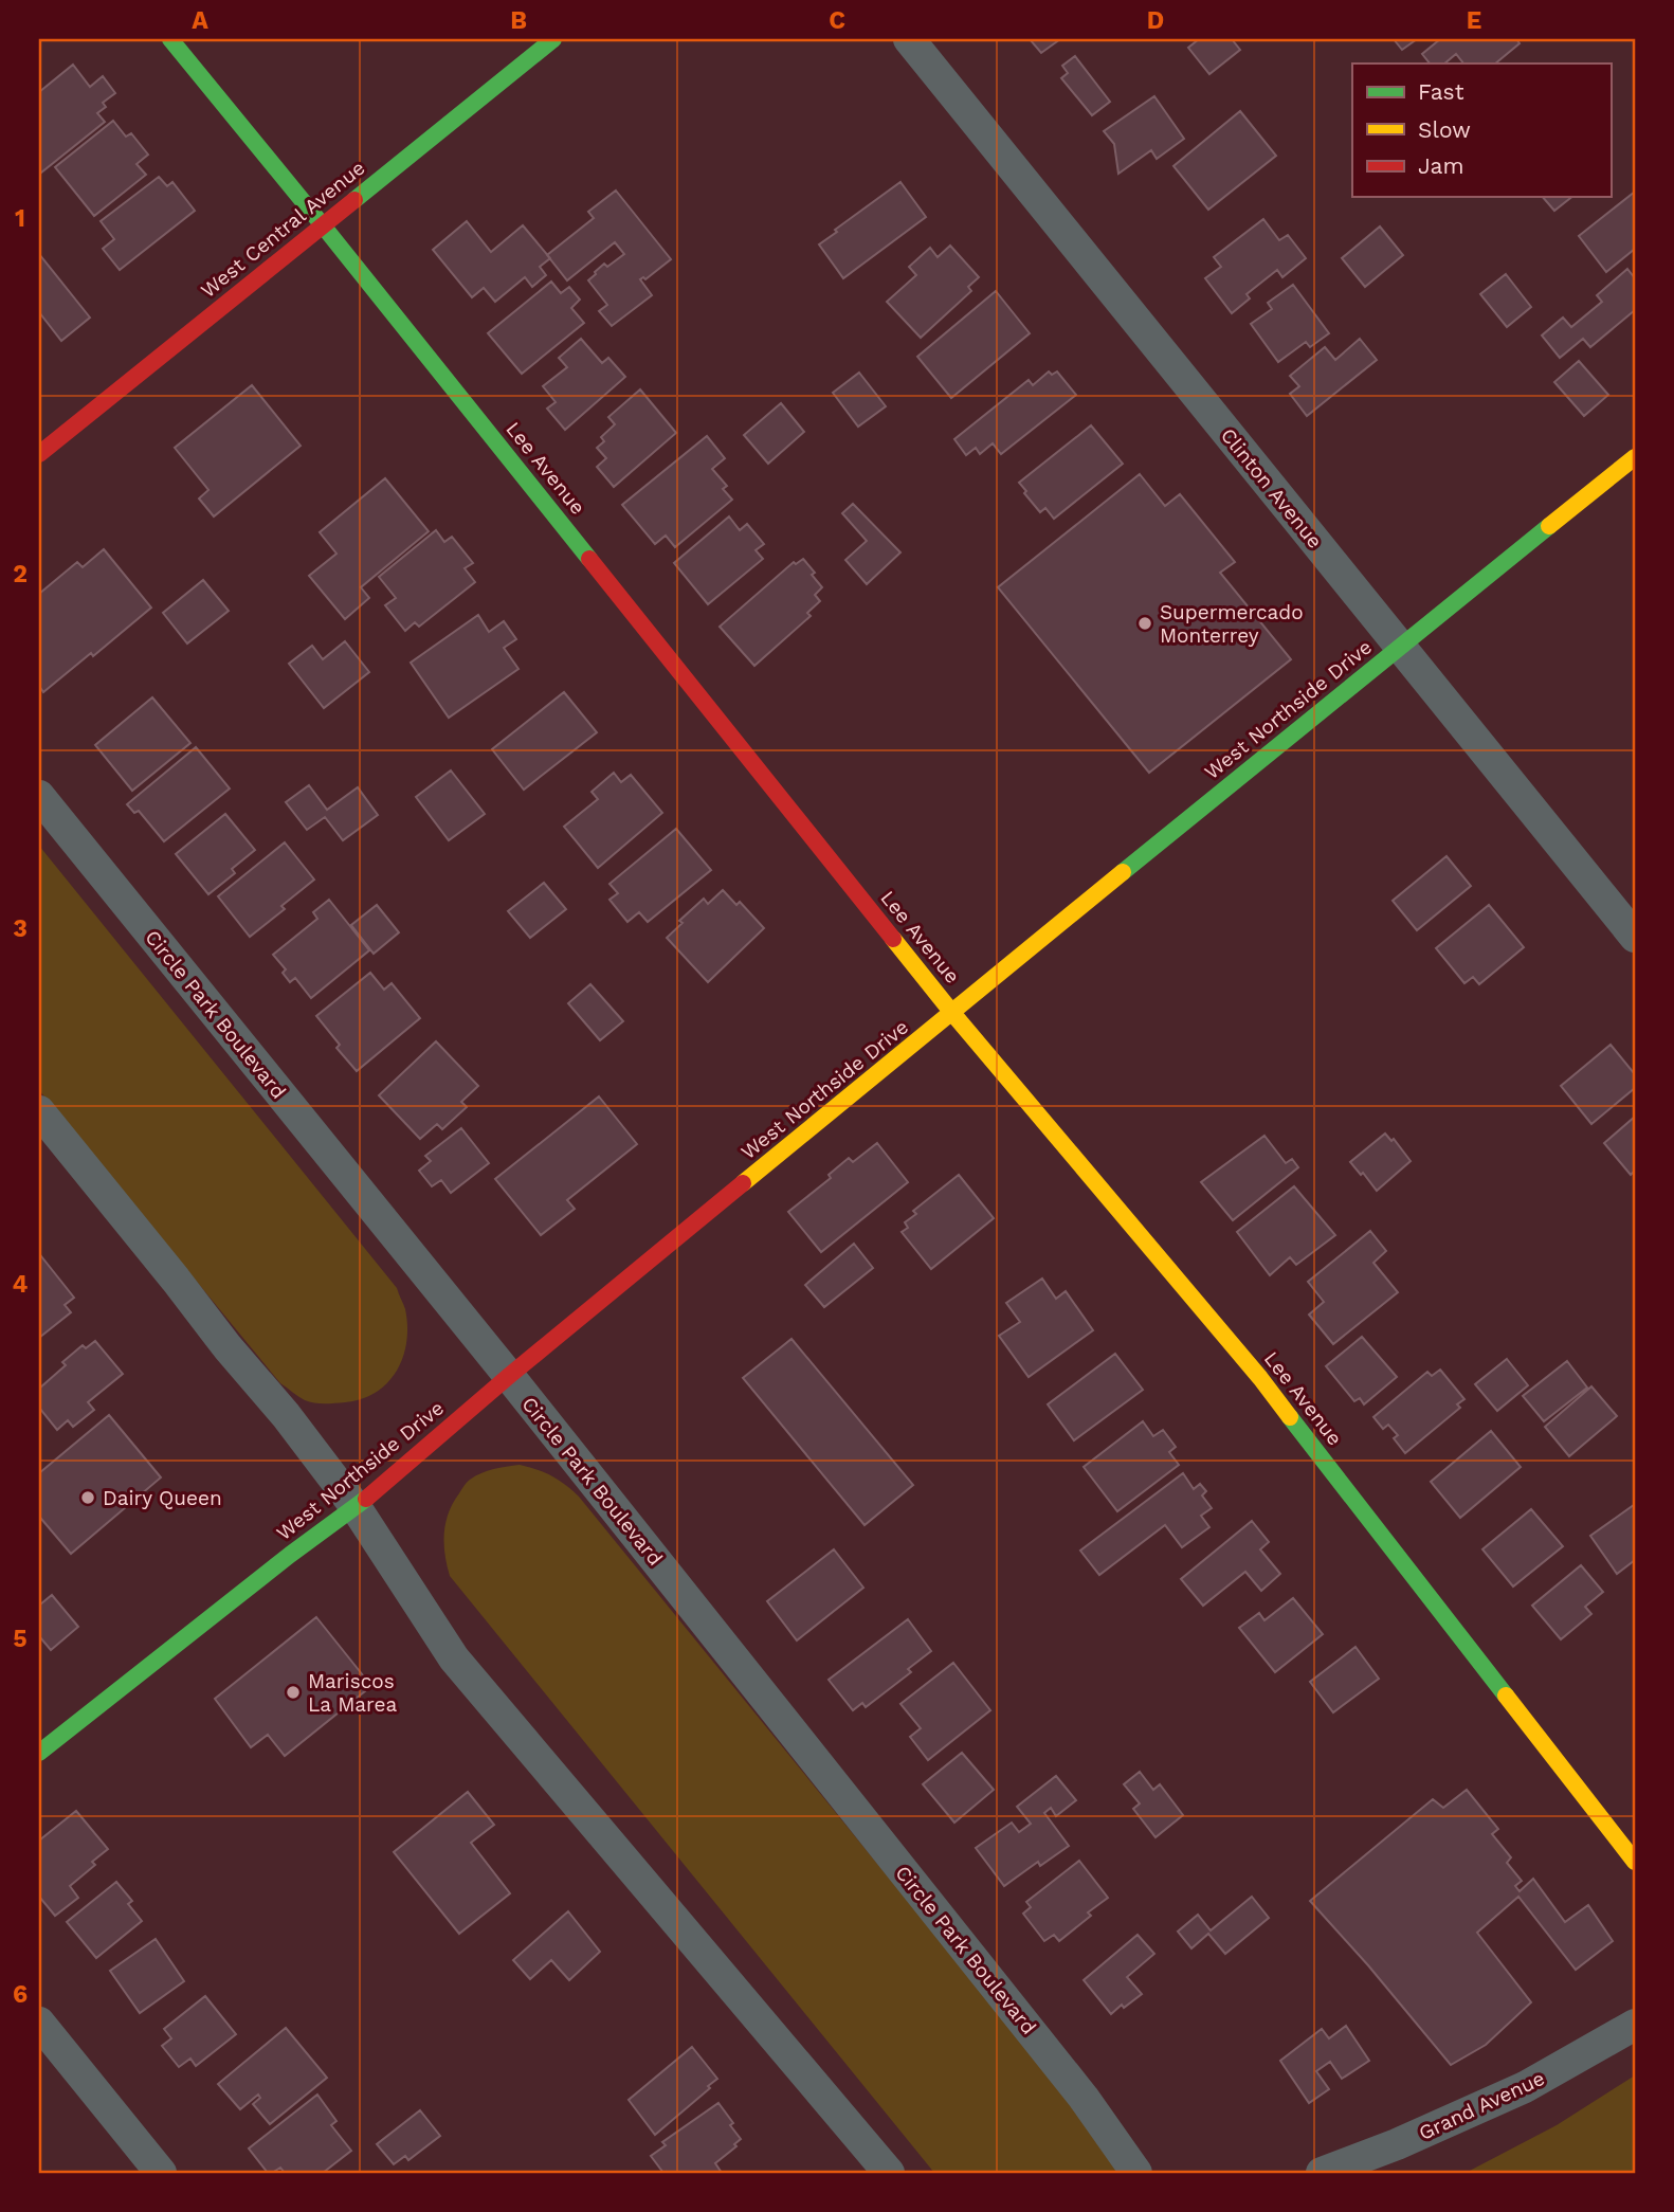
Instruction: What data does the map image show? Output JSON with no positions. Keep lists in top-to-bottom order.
{
  "streets": {
    "street": [
      "West Central Avenue",
      "Lee Avenue",
      "Clinton Avenue",
      "West Northside Drive",
      "Circle Park Boulevard",
      "Grand Avenue"
    ]
  },
  "crossings": [
    ["West Central Avenue", "Lee Avenue"],
    ["Lee Avenue", "West Northside Drive"],
    ["Clinton Avenue", "West Northside Drive"],
    ["West Northside Drive", "Circle Park Boulevard"]
  ],
  "places": ["Supermercado Monterrey", "Dairy Queen", "Mariscos La Marea"],
  "legend": ["Fast", "Slow", "Jam"],
  "grid": {
    "columns": [
      "A",
      "B",
      "C",
      "D",
      "E"
    ],
    "rows": [
      "1",
      "2",
      "3",
      "4",
      "5",
      "6"
    ]
  }
}
